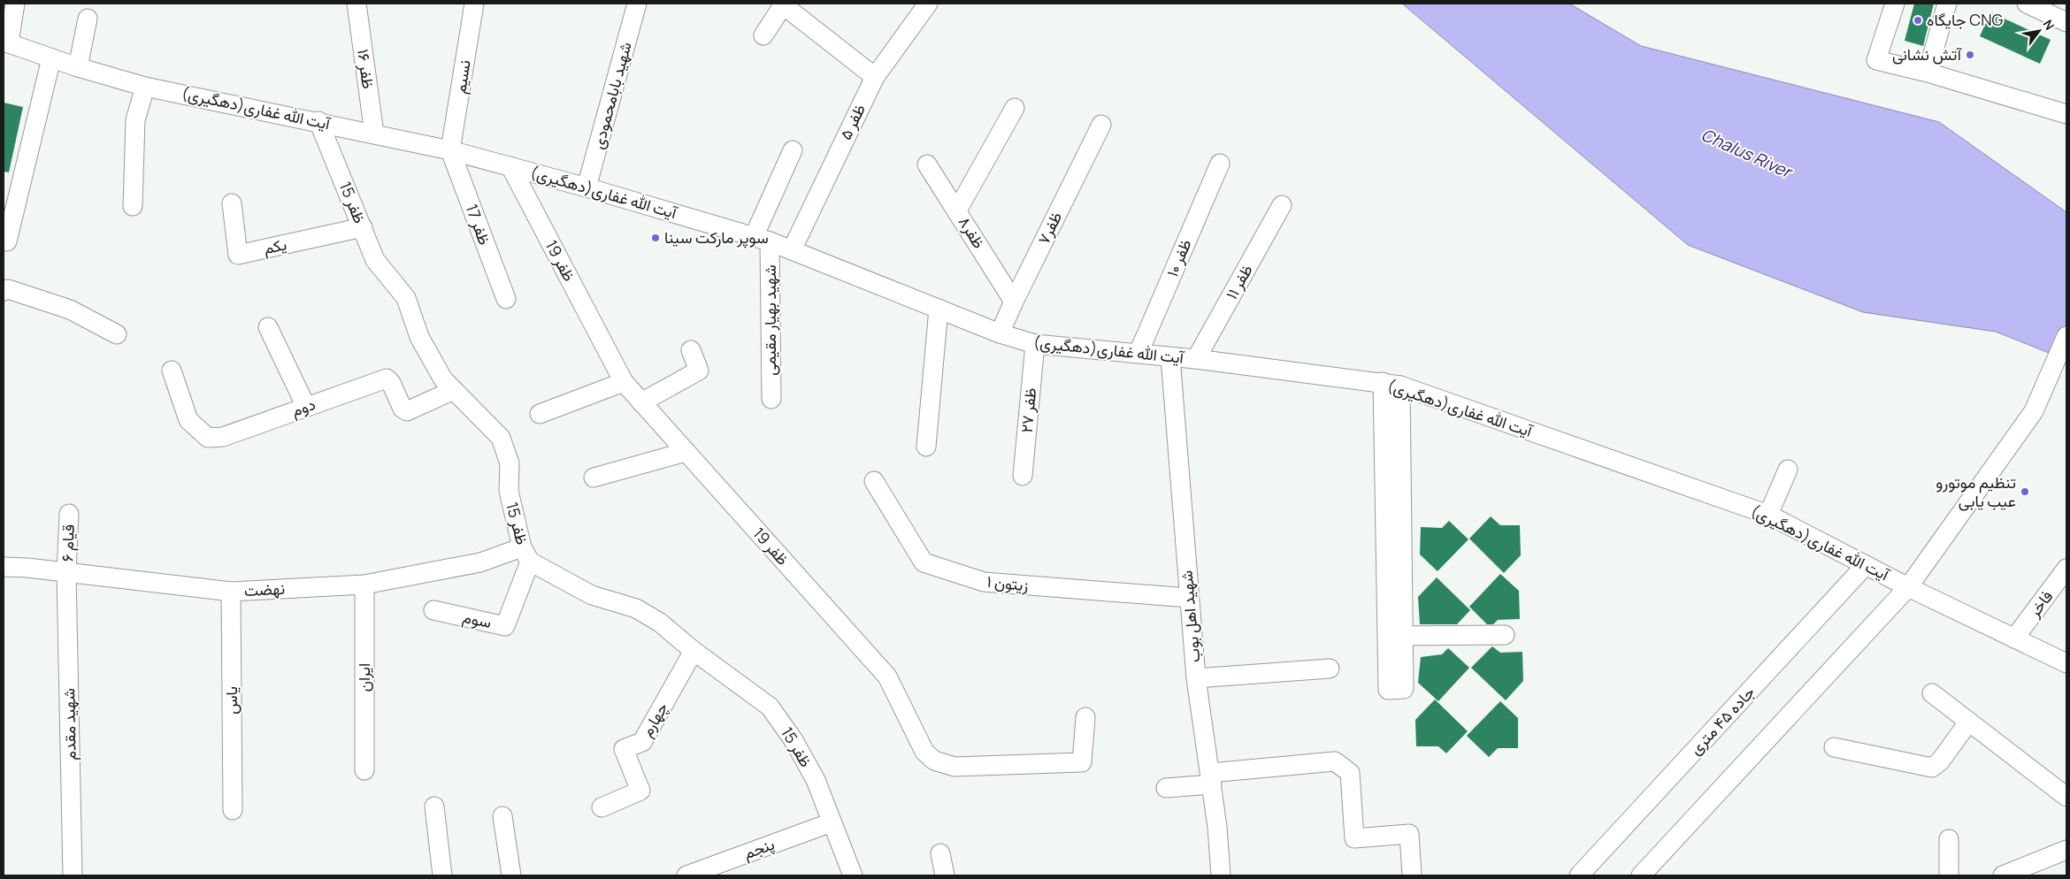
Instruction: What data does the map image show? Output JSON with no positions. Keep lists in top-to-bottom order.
{
  "streets": {
    "street": [
      "ظفر ۱۶",
      "نسیم",
      "شهید بابامحمودی",
      "آیت الله غفاری(دهگیری)",
      "ظفر ۵",
      "ظفر 15",
      "ظفر 17",
      "ظفر۷",
      "ظفر۸",
      "یکم",
      "ظفر ۱۰",
      "ظفر 19",
      "ظفر ۱۱",
      "شهید بهیار مقیمی",
      "دوم",
      "ظفر ۲۷",
      "قیام ۶",
      "زیتون ۱",
      "نهضت",
      "فاخر",
      "شهید اهل بوب",
      "سوم",
      "ایران",
      "یاس",
      "چهارم",
      "جاده ۴۵ متری",
      "شهید مقدم",
      "پنجم"
    ]
  },
  "crossings": [
    ["ظفر ۱۶", "آیت الله غفاری(دهگیری)"],
    ["نسیم", "آیت الله غفاری(دهگیری)"],
    ["نسیم", "ظفر 17"],
    ["شهید بابامحمودی", "آیت الله غفاری(دهگیری)"],
    ["آیت الله غفاری(دهگیری)", "ظفر ۵"],
    ["آیت الله غفاری(دهگیری)", "ظفر 15"],
    ["آیت الله غفاری(دهگیری)", "ظفر 17"],
    ["آیت الله غفاری(دهگیری)", "ظفر۷"],
    ["آیت الله غفاری(دهگیری)", "ظفر ۱۰"],
    ["آیت الله غفاری(دهگیری)", "ظفر 19"],
    ["آیت الله غفاری(دهگیری)", "ظفر ۱۱"],
    ["آیت الله غفاری(دهگیری)", "شهید بهیار مقیمی"],
    ["آیت الله غفاری(دهگیری)", "ظفر ۲۷"],
    ["آیت الله غفاری(دهگیری)", "فاخر"],
    ["آیت الله غفاری(دهگیری)", "شهید اهل بوب"],
    ["آیت الله غفاری(دهگیری)", "جاده ۴۵ متری"],
    ["ظفر 15", "یکم"],
    ["ظفر 15", "دوم"],
    ["ظفر 15", "نهضت"],
    ["ظفر 15", "سوم"],
    ["ظفر 15", "چهارم"],
    ["ظفر 15", "پنجم"],
    ["ظفر۷", "ظفر۸"],
    ["قیام ۶", "نهضت"],
    ["قیام ۶", "شهید مقدم"],
    ["زیتون ۱", "شهید اهل بوب"],
    ["نهضت", "سوم"],
    ["نهضت", "ایران"],
    ["نهضت", "یاس"],
    ["نهضت", "شهید مقدم"]
  ],
  "water": ["Chalus River"],
  "places": [
    "جایگاه CNG",
    "آتش نشانی",
    "سوپر مارکت سینا",
    "تنظیم موتورو عیب یابی"
  ],
  "north": "top right"
}
